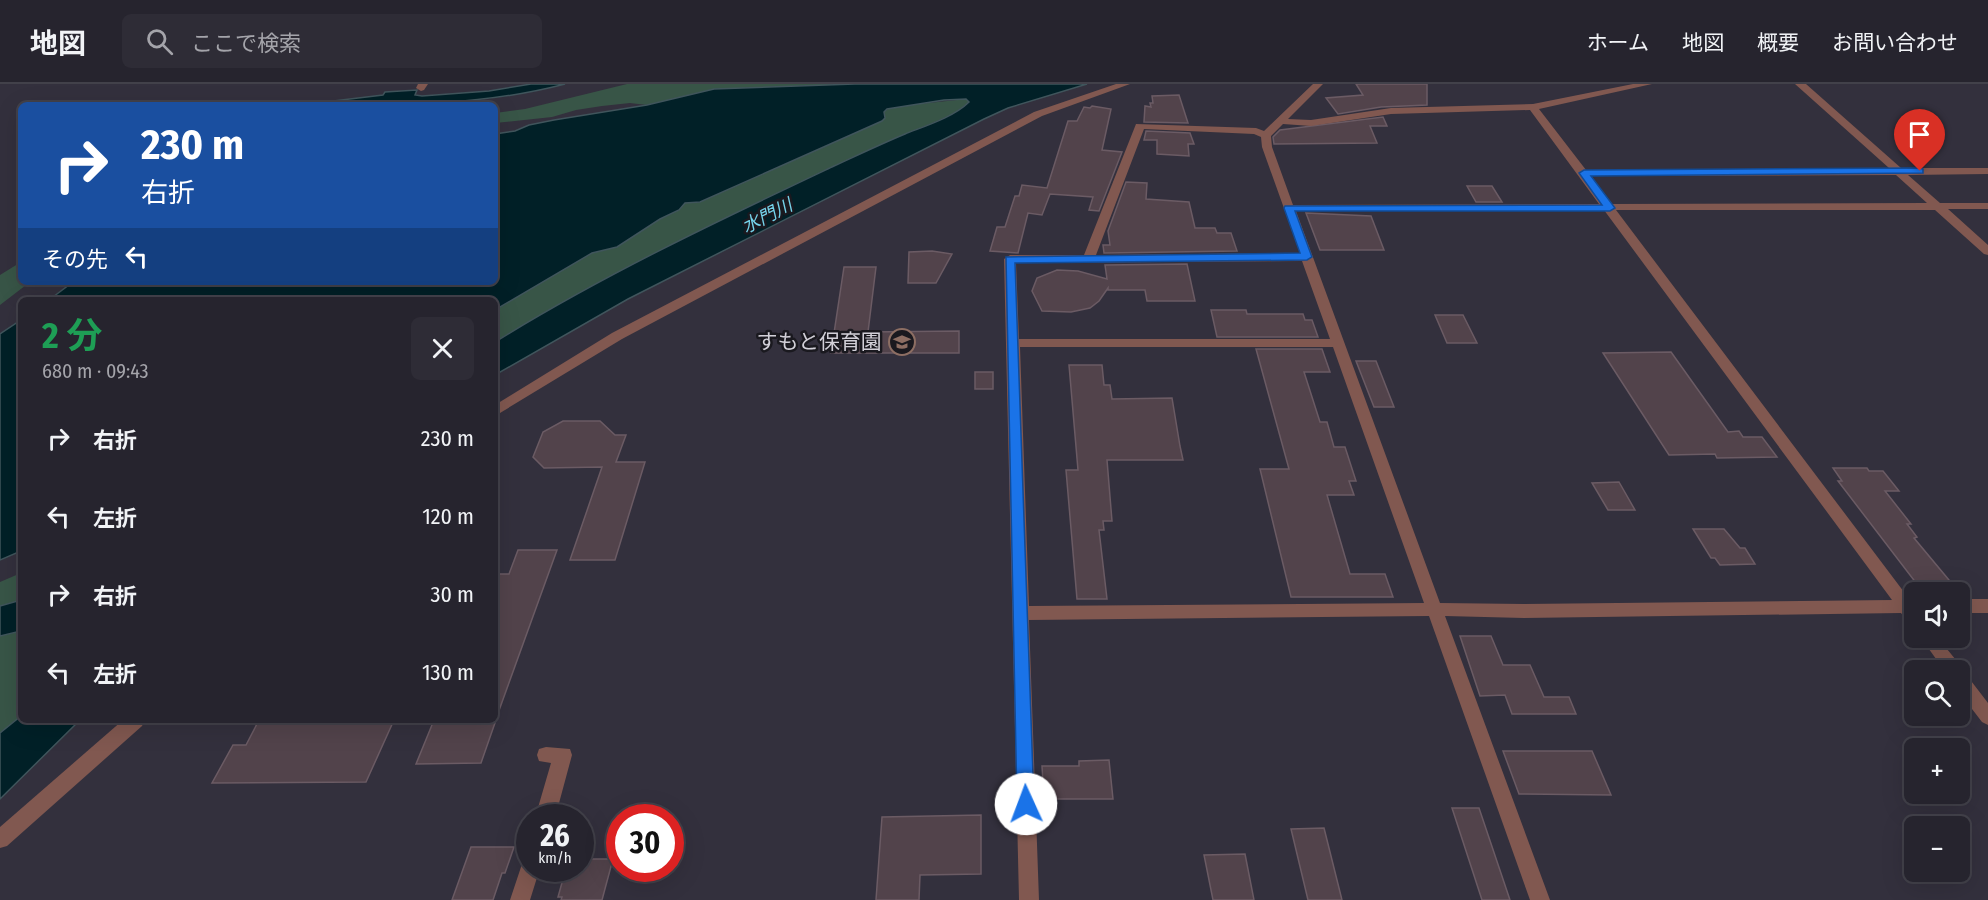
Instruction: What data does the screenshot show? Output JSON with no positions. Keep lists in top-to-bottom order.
{
  "water": ["水門川"],
  "places": {
    "school or university": ["すもと保育園"]
  },
  "page": {
    "header": "地図",
    "search": "ここで検索",
    "nav": [
      "ホーム",
      "地図",
      "概要",
      "お問い合わせ"
    ],
    "turn": ["230 m", "右折"],
    "then": "その先",
    "heading": ["2 分", "680 m · 09:43"],
    "list": [
      {
        "name": "右折",
        "value": "230 m"
      },
      {
        "name": "左折",
        "value": "120 m"
      },
      {
        "name": "右折",
        "value": "30 m"
      },
      {
        "name": "左折",
        "value": "130 m"
      }
    ],
    "map_buttons": ["+", "−"],
    "speed": "26 km/h",
    "limit": "30"
  }
}
